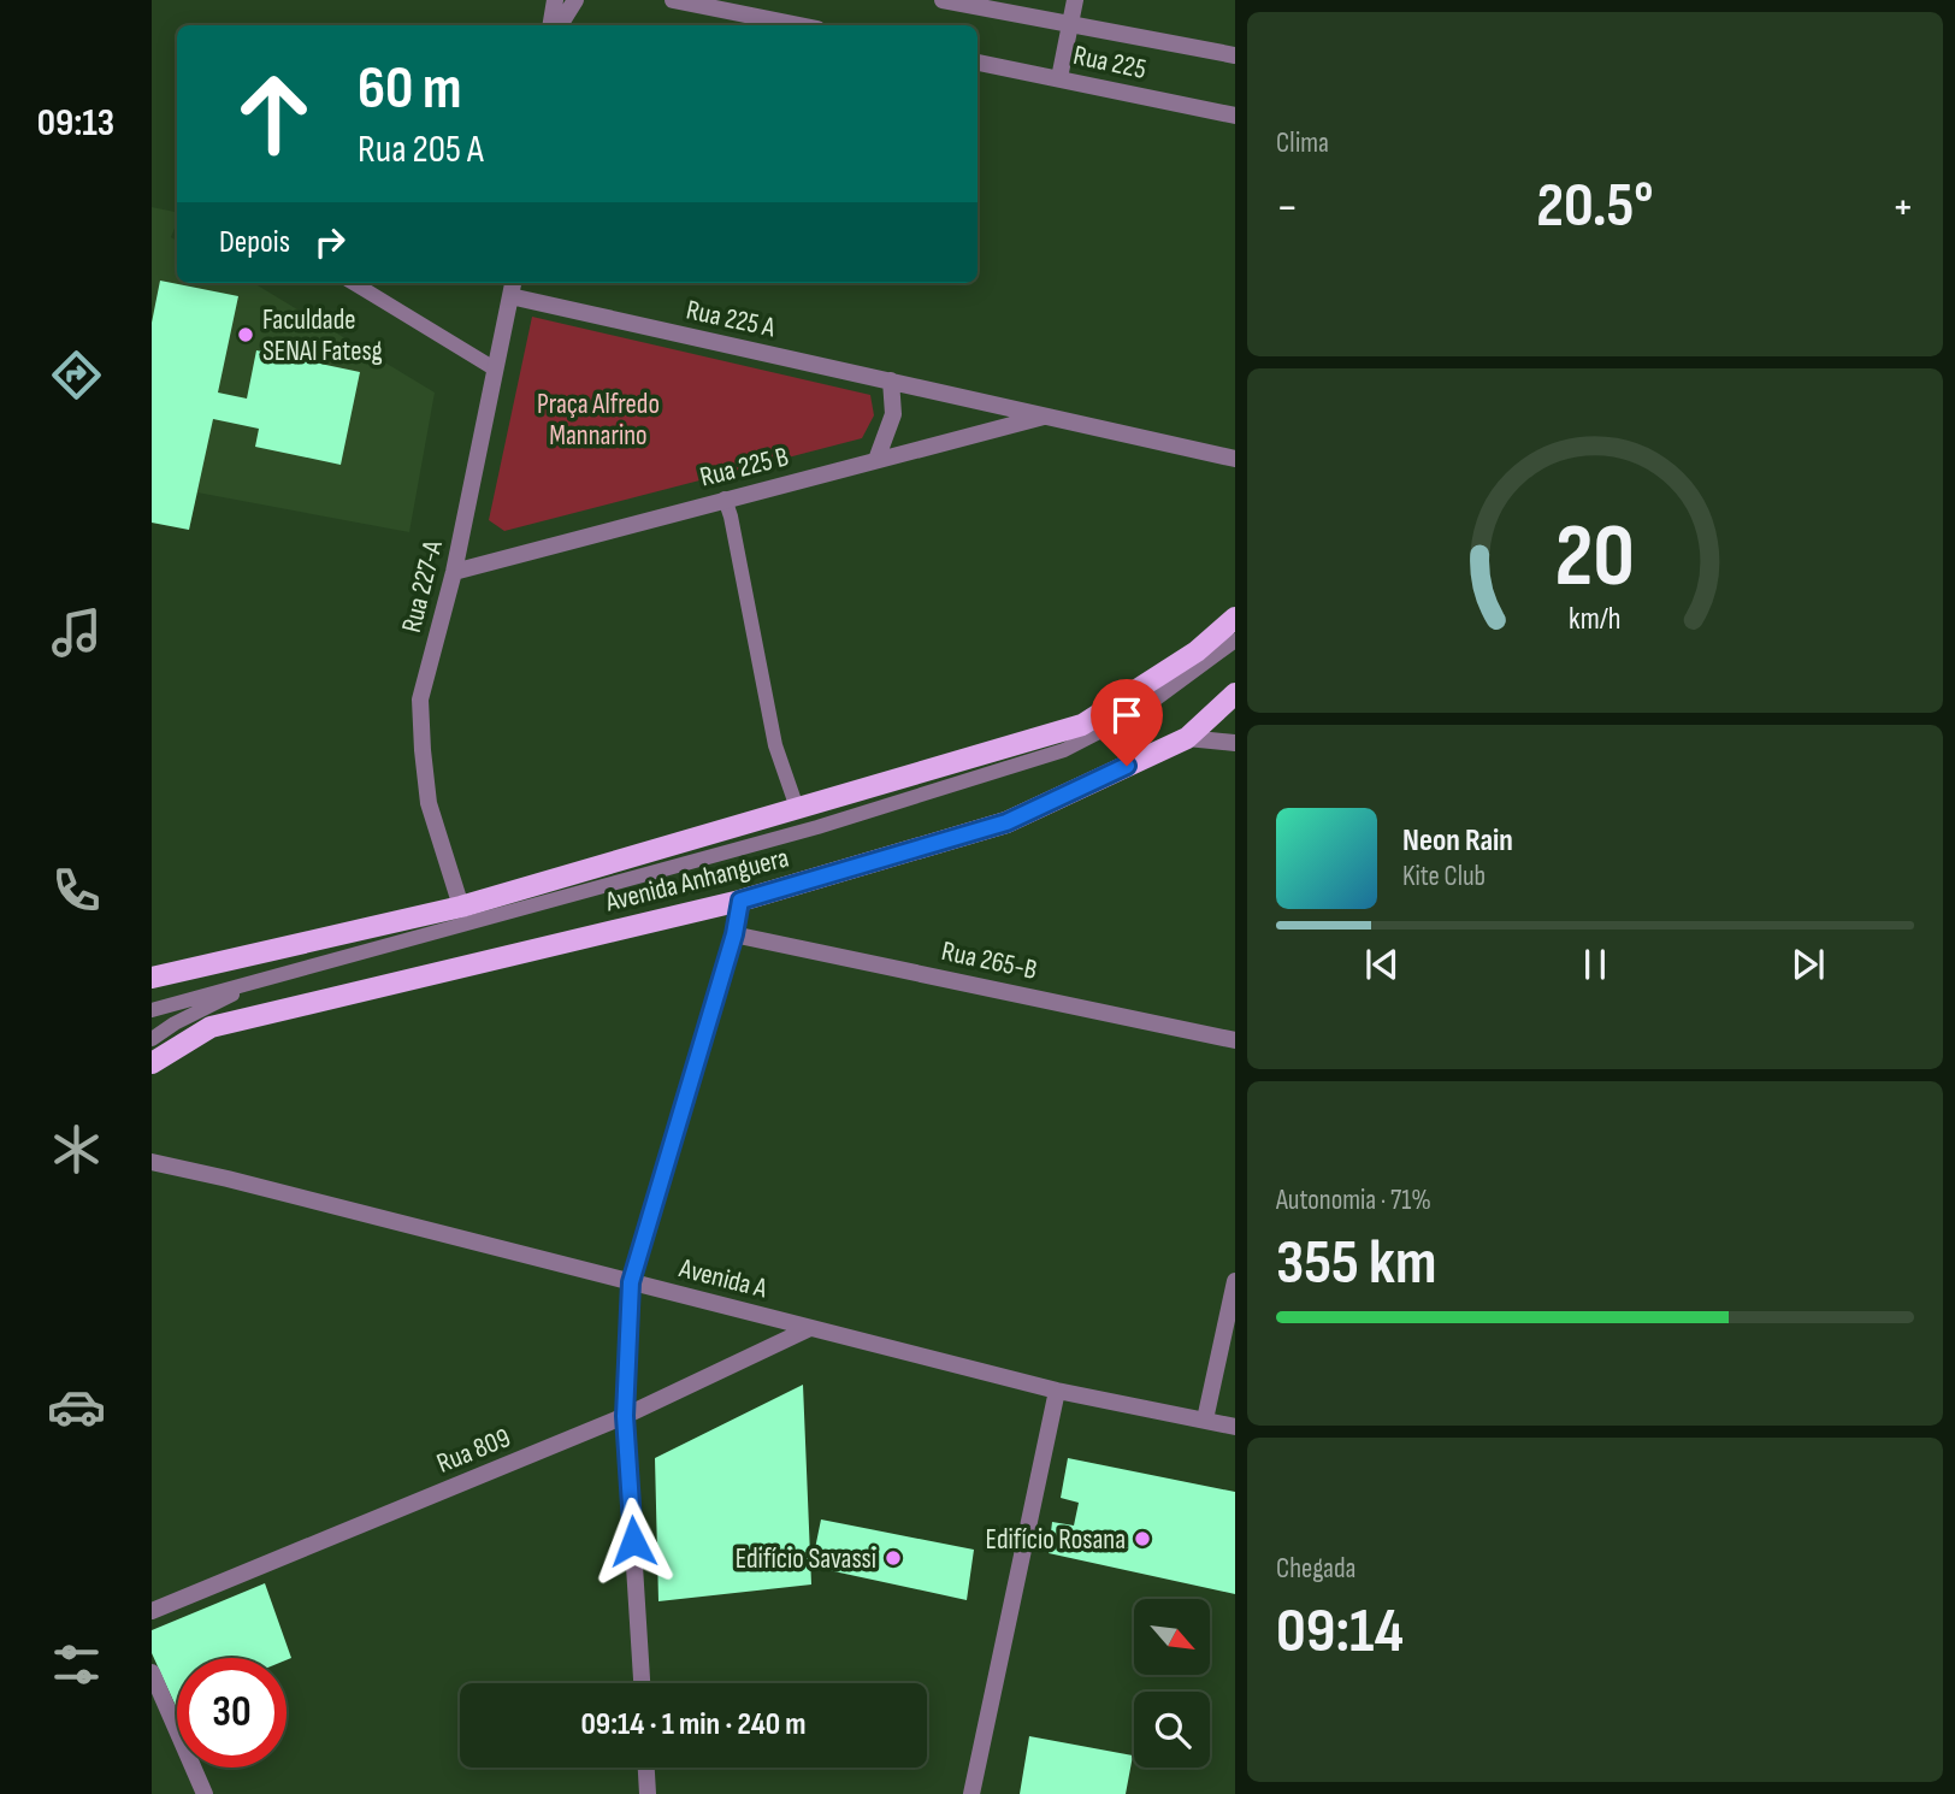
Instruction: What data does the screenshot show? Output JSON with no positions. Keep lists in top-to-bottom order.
{
  "streets": {
    "main road": ["Avenida Anhanguera"],
    "street": [
      "Rua 225",
      "Rua 225 A",
      "Rua 225 B",
      "Rua 227-A",
      "Rua 265-B",
      "Avenida A",
      "Rua 809"
    ]
  },
  "crossings": [
    ["Rua 225 A", "Rua 225 B"],
    ["Rua 225 A", "Rua 227-A"],
    ["Rua 225 B", "Rua 227-A"],
    ["Rua 227-A", "Avenida Anhanguera"],
    ["Avenida A", "Rua 809"]
  ],
  "parks": ["Praça Alfredo Mannarino"],
  "places": ["Faculdade SENAI Fatesg", "Edifício Rosana", "Edifício Savassi"],
  "north": "bottom right",
  "page": {
    "tabs": "09:13",
    "tile": [
      "Clima",
      ["Autonomia · 71%", "355 km"],
      ["Chegada", "09:14"]
    ],
    "turn": ["60 m", "Rua 205 A"],
    "heat": ["−", "20.5°", "+"],
    "then": "Depois",
    "song": ["Neon Rain", "Kite Club"],
    "limit": "30",
    "trip": "09:14 · 1 min · 240 m",
    "gauge": ["20", "km/h"]
  }
}
